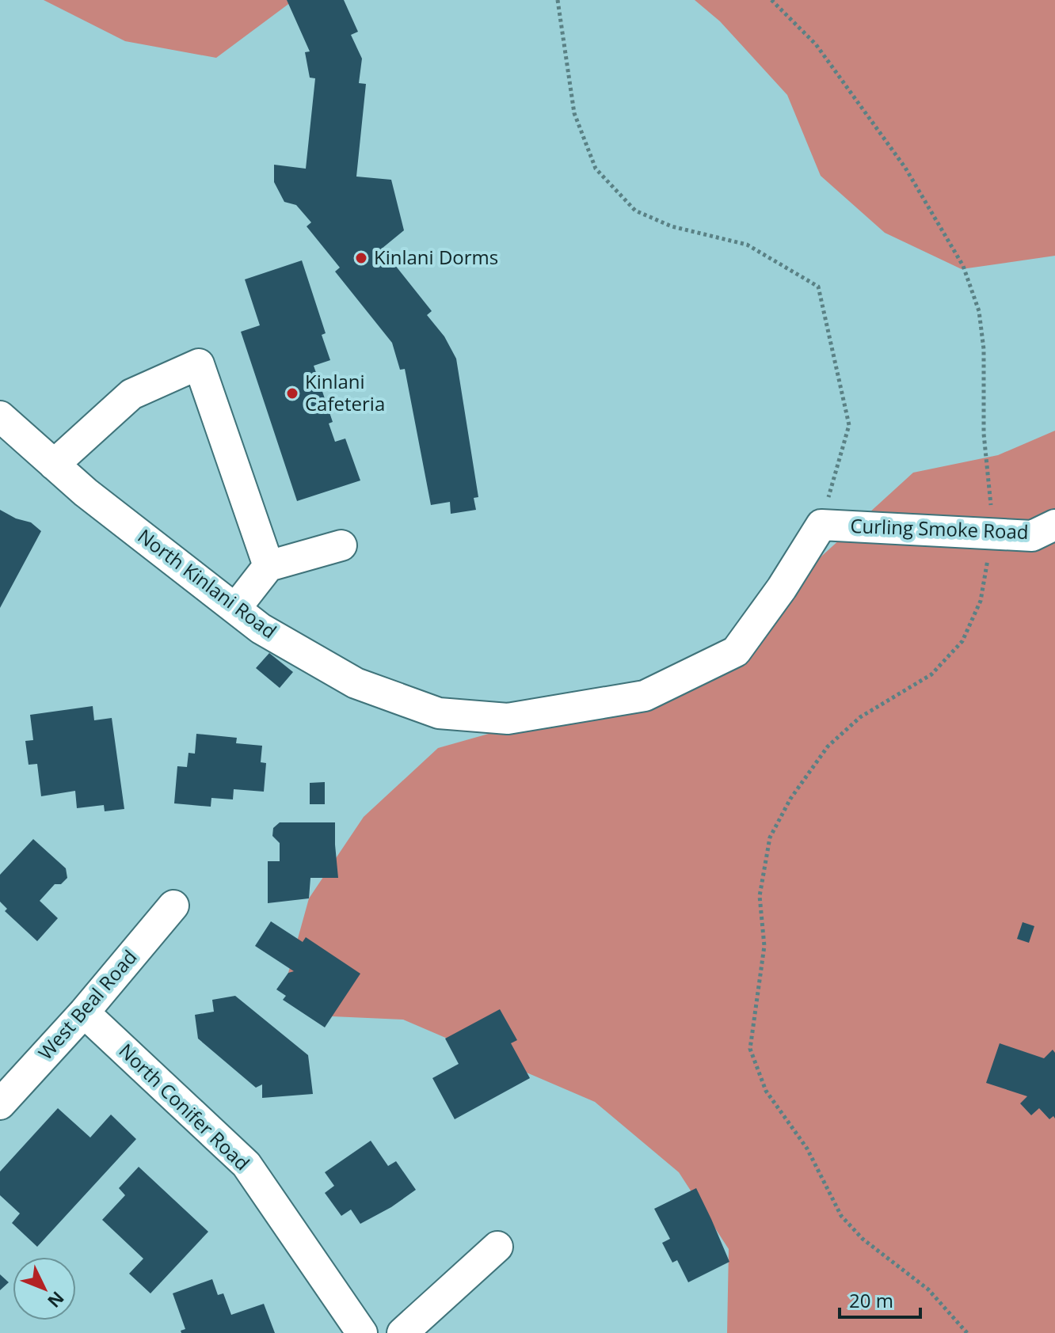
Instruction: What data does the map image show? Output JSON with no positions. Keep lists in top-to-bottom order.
{
  "streets": {
    "street": [
      "Curling Smoke Road",
      "North Kinlani Road",
      "West Beal Road",
      "North Conifer Road"
    ]
  },
  "crossings": [
    ["Curling Smoke Road", "North Kinlani Road"],
    ["West Beal Road", "North Conifer Road"]
  ],
  "places": ["Kinlani Dorms", "Kinlani Cafeteria"],
  "scale_bar": "20 m",
  "north": "bottom right"
}
